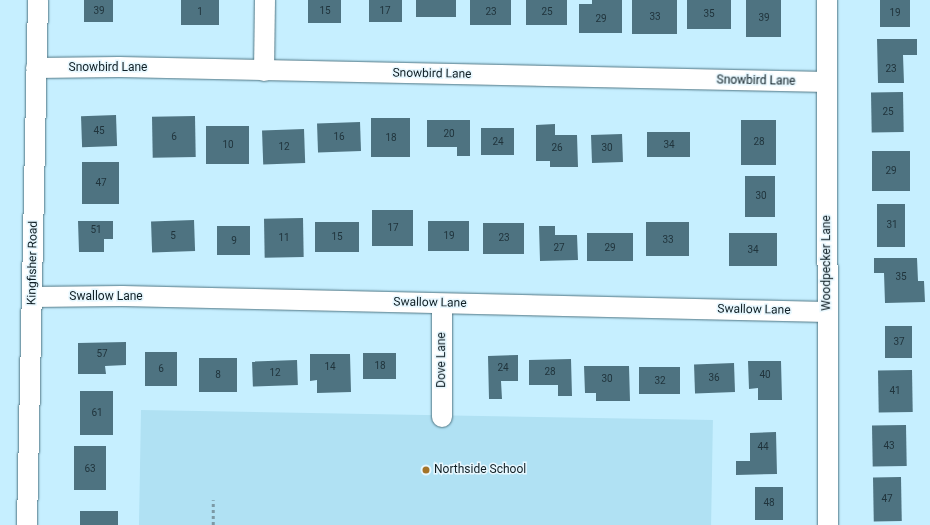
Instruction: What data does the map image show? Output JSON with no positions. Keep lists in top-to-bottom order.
{
  "streets": {
    "street": [
      "Snowbird Lane",
      "Kingfisher Road",
      "Woodpecker Lane",
      "Swallow Lane",
      "Dove Lane"
    ]
  },
  "crossings": [
    ["Snowbird Lane", "Kingfisher Road"],
    ["Snowbird Lane", "Woodpecker Lane"],
    ["Kingfisher Road", "Swallow Lane"],
    ["Woodpecker Lane", "Swallow Lane"],
    ["Swallow Lane", "Dove Lane"]
  ],
  "places": ["Northside School"],
  "house_numbers": [
    "39",
    "15",
    "17",
    "1",
    "23",
    "25",
    "19",
    "35",
    "33",
    "39",
    "29",
    "23",
    "25",
    "45",
    "20",
    "6",
    "16",
    "18",
    "24",
    "28",
    "10",
    "34",
    "12",
    "26",
    "30",
    "29",
    "47",
    "30",
    "31",
    "17",
    "51",
    "5",
    "19",
    "15",
    "11",
    "23",
    "33",
    "9",
    "27",
    "29",
    "34",
    "35",
    "37",
    "57",
    "18",
    "14",
    "24",
    "6",
    "28",
    "12",
    "8",
    "40",
    "36",
    "30",
    "32",
    "41",
    "61",
    "43",
    "44",
    "63",
    "47",
    "48"
  ]
}
